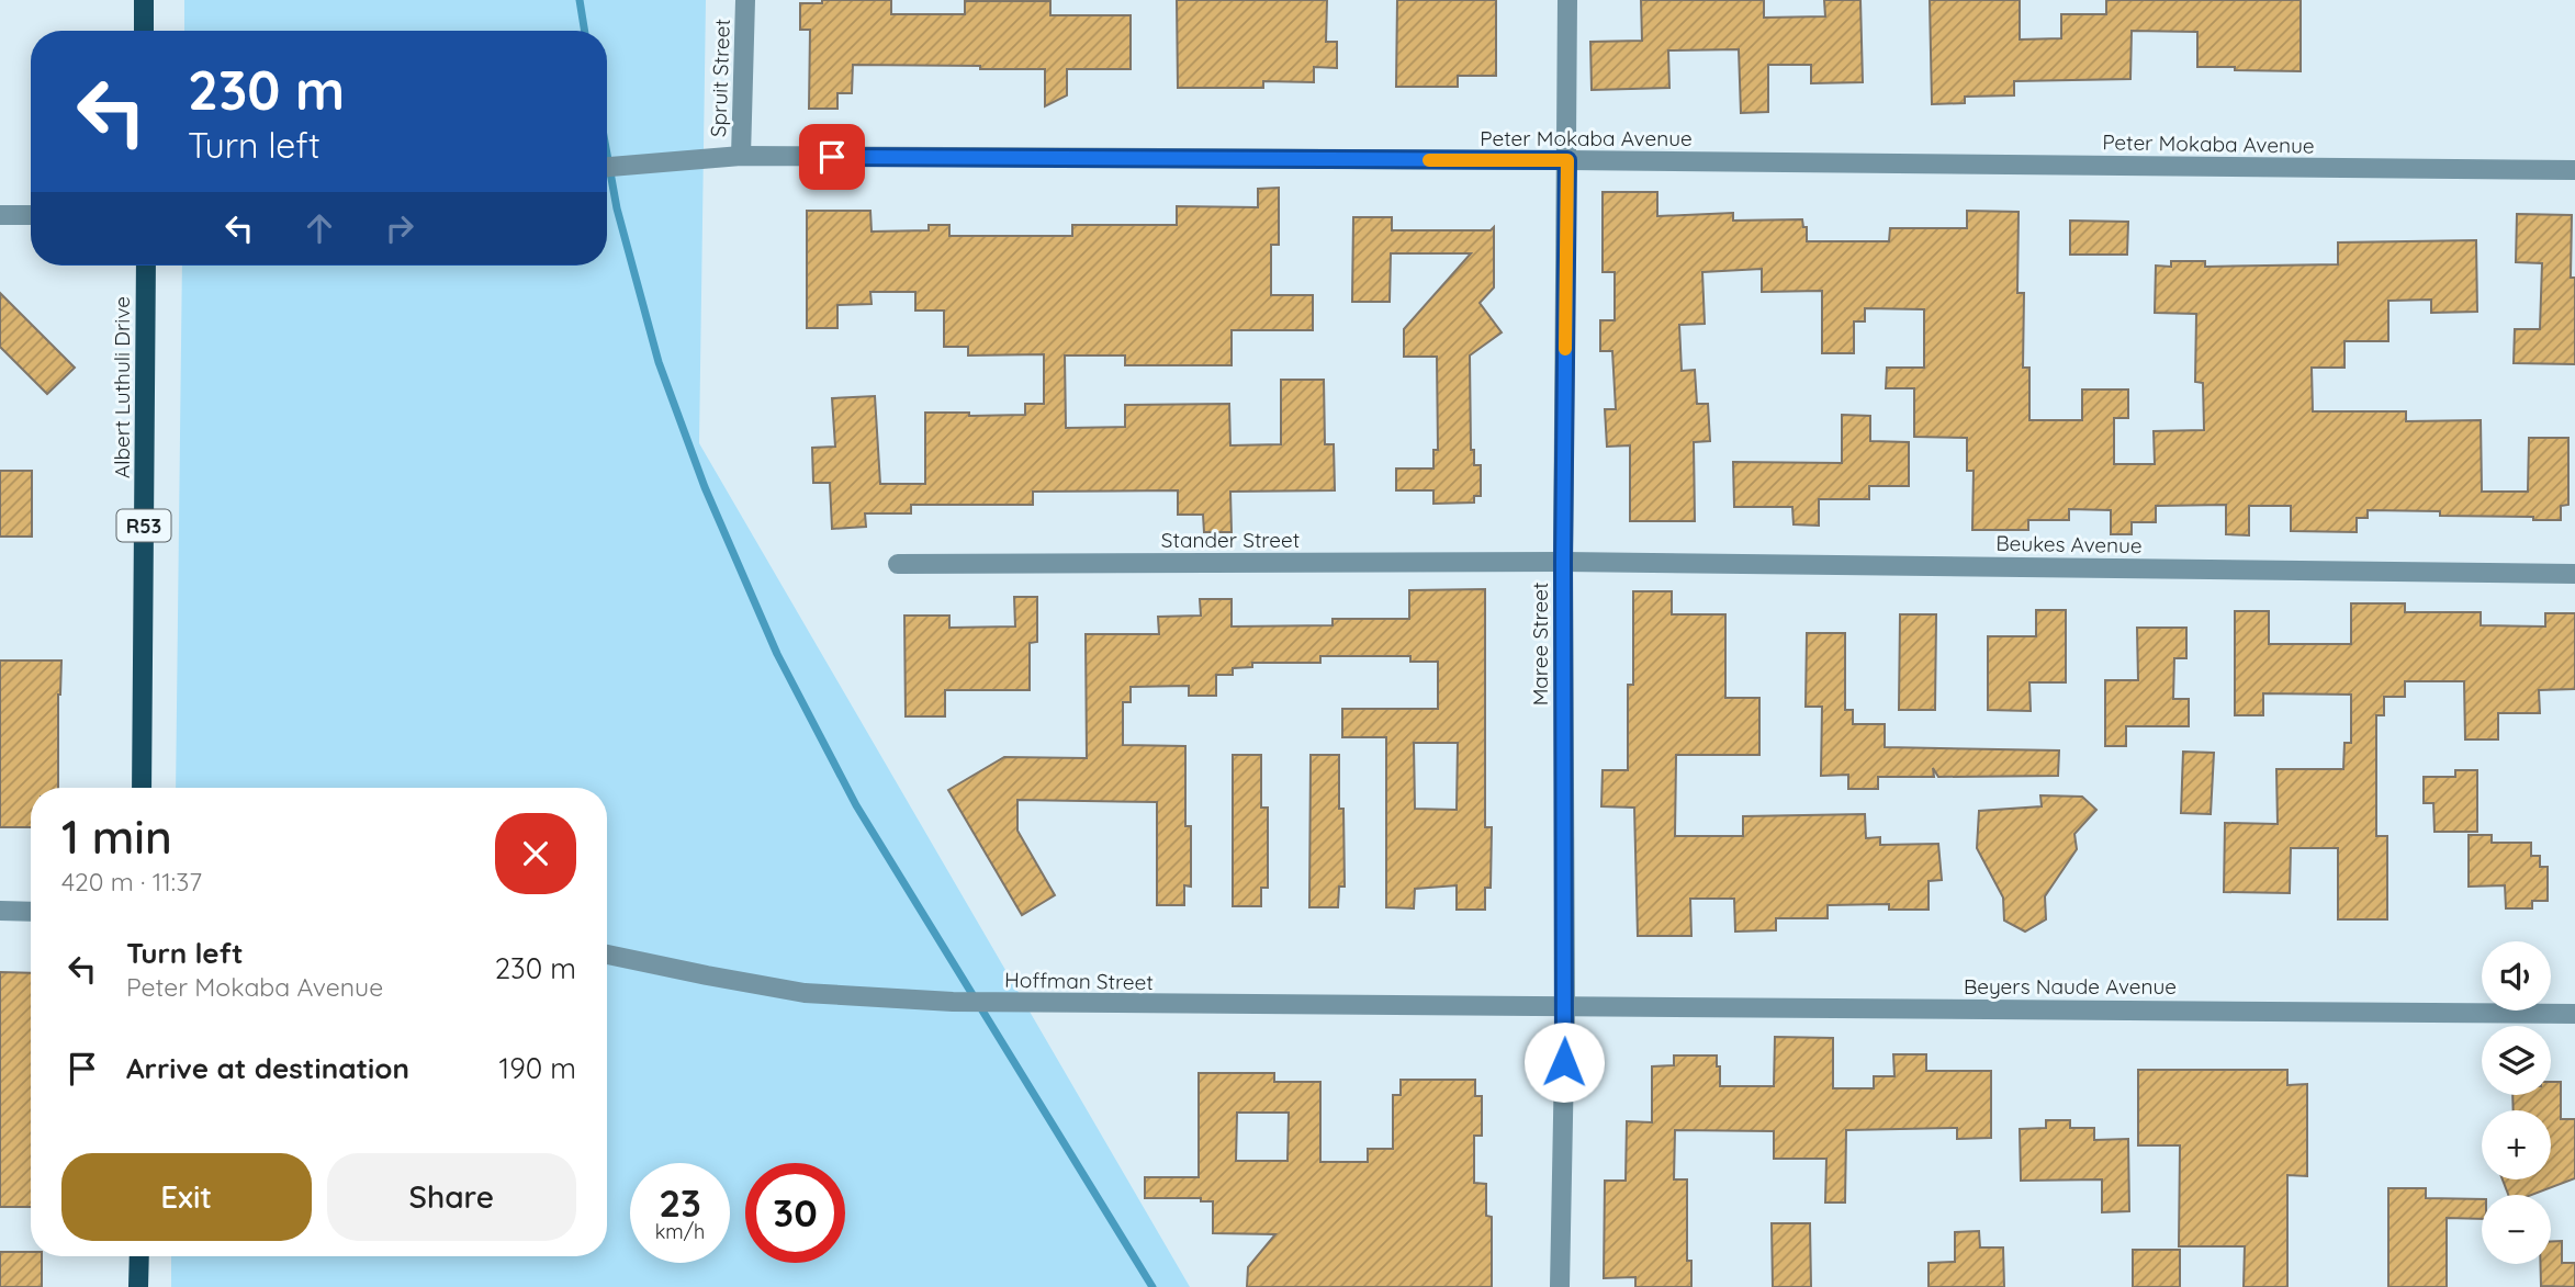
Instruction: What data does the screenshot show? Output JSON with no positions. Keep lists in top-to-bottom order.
{
  "streets": {
    "main road": ["Albert Luthuli Drive", "R53"],
    "street": [
      "Spruit Street",
      "Peter Mokaba Avenue",
      "Stander Street",
      "Beukes Avenue",
      "Maree Street",
      "Hoffman Street",
      "Beyers Naude Avenue"
    ]
  },
  "crossings": [
    ["Spruit Street", "Peter Mokaba Avenue"],
    ["Peter Mokaba Avenue", "Maree Street"],
    ["Stander Street", "Beukes Avenue"],
    ["Stander Street", "Maree Street"],
    ["Beukes Avenue", "Maree Street"],
    ["Maree Street", "Hoffman Street"],
    ["Maree Street", "Beyers Naude Avenue"],
    ["Hoffman Street", "Beyers Naude Avenue"]
  ],
  "page": {
    "turn": ["230 m", "Turn left"],
    "heading": ["1 min", "420 m · 11:37"],
    "list": [
      {
        "name": "Turn left",
        "note": "Peter Mokaba Avenue",
        "value": "230 m"
      },
      {
        "name": "Arrive at destination",
        "value": "190 m"
      }
    ],
    "map_buttons": ["+", "−"],
    "buttons": ["Exit", "Share"],
    "speed": "23 km/h",
    "limit": "30"
  }
}
